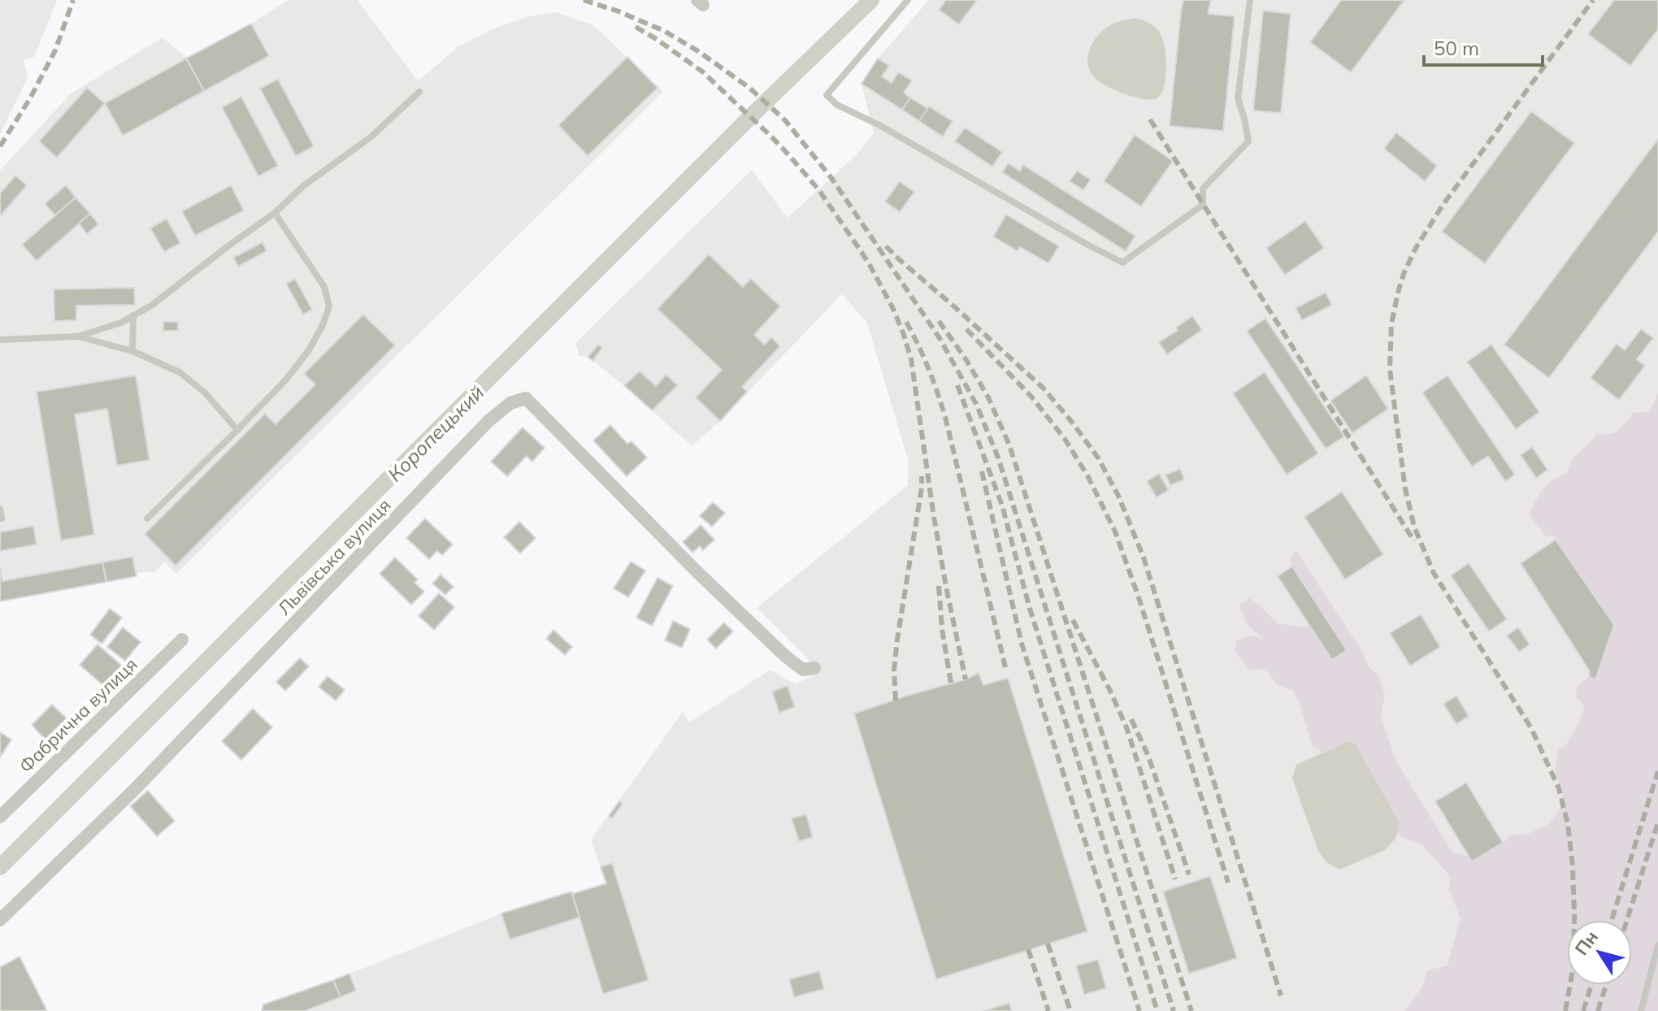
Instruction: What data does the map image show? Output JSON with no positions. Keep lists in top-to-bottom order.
{
  "streets": {
    "street": ["Львівська вулиця", "Фабрична вулиця"]
  },
  "water": ["Коропецький"],
  "scale_bar": "50 m",
  "north": "top left"
}
